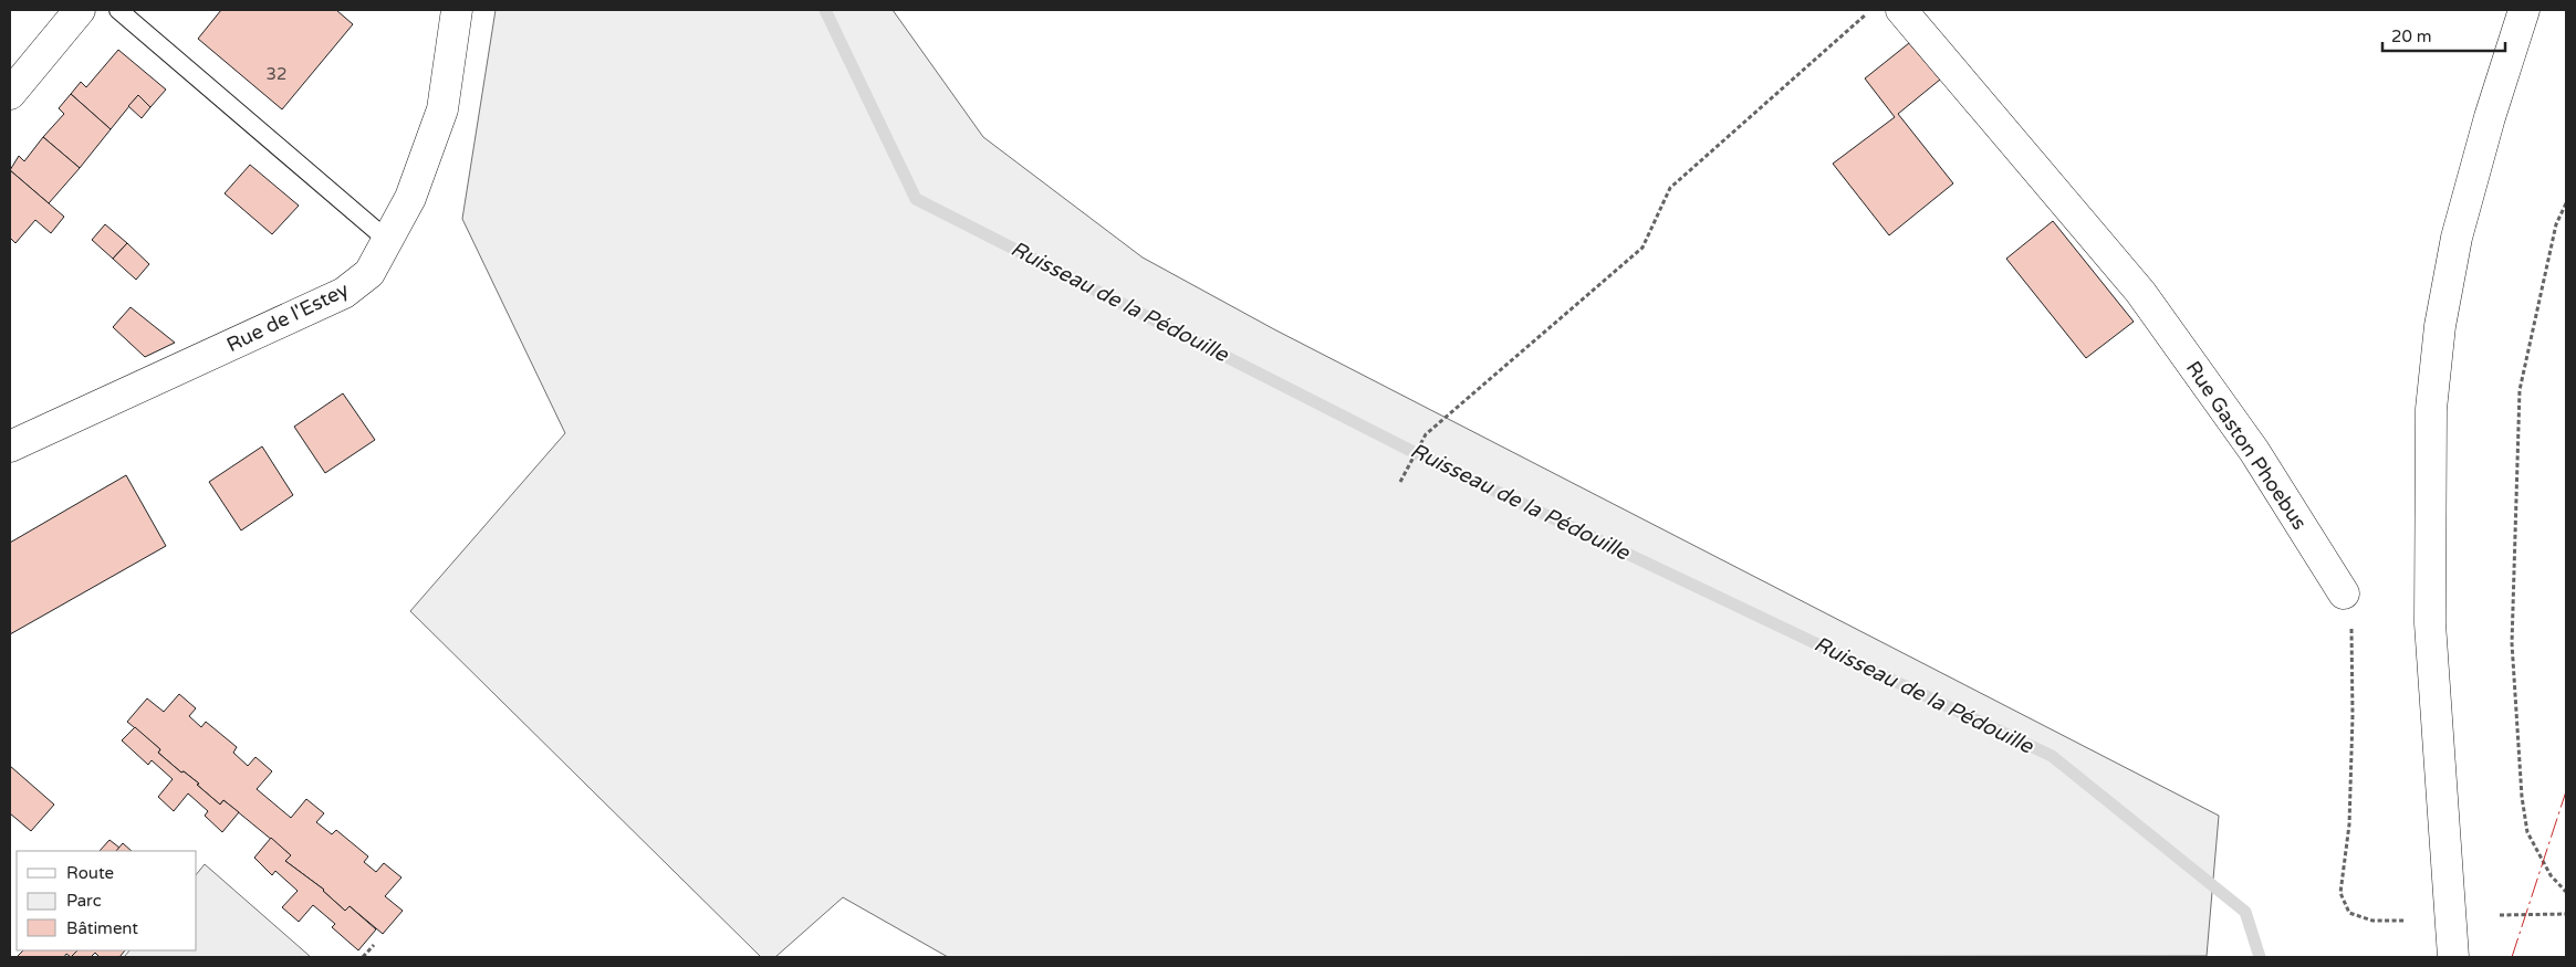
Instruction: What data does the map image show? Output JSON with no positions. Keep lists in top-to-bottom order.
{
  "streets": {
    "street": ["Rue de l'Estey", "Rue Gaston Phoebus"]
  },
  "water": ["Ruisseau de la Pédouille"],
  "house_numbers": ["32"],
  "legend": ["Route", "Parc", "Bâtiment"],
  "scale_bar": "20 m"
}
